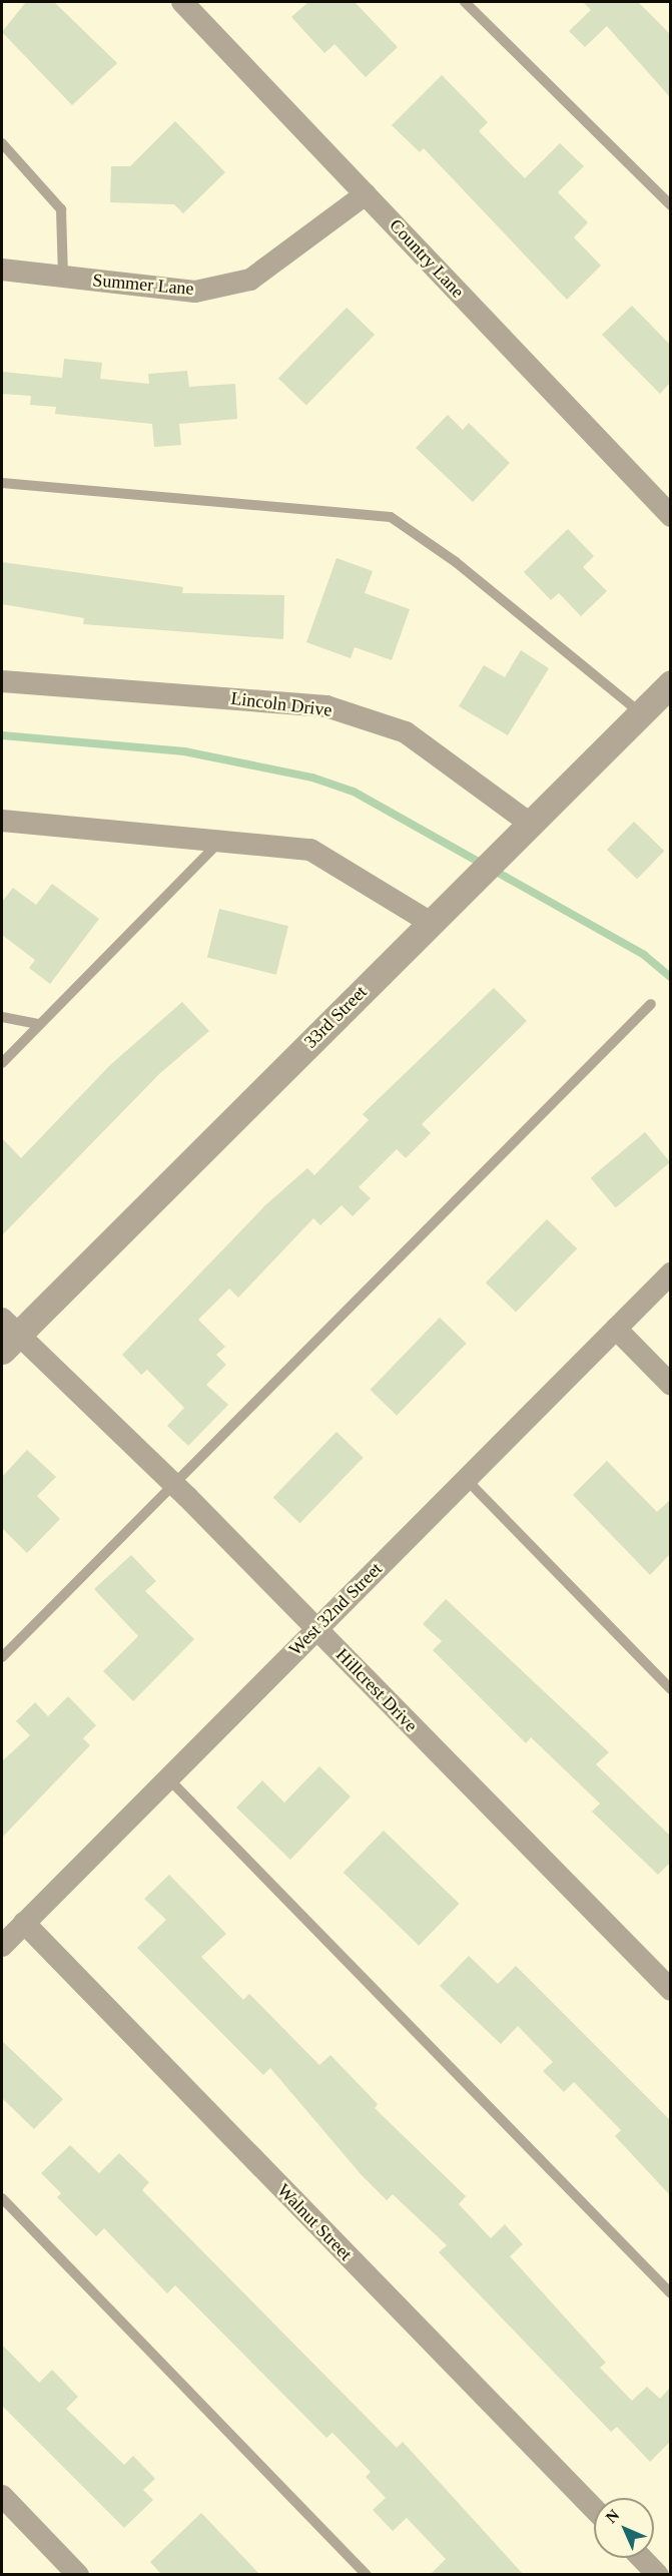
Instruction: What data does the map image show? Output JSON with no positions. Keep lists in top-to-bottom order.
{
  "streets": {
    "street": [
      "Country Lane",
      "Summer Lane",
      "Lincoln Drive",
      "33rd Street",
      "West 32nd Street",
      "Hillcrest Drive",
      "Walnut Street"
    ]
  },
  "crossings": [
    ["Country Lane", "Summer Lane"],
    ["Lincoln Drive", "33rd Street"],
    ["33rd Street", "Hillcrest Drive"],
    ["West 32nd Street", "Hillcrest Drive"],
    ["West 32nd Street", "Walnut Street"]
  ],
  "north": "top left"
}
